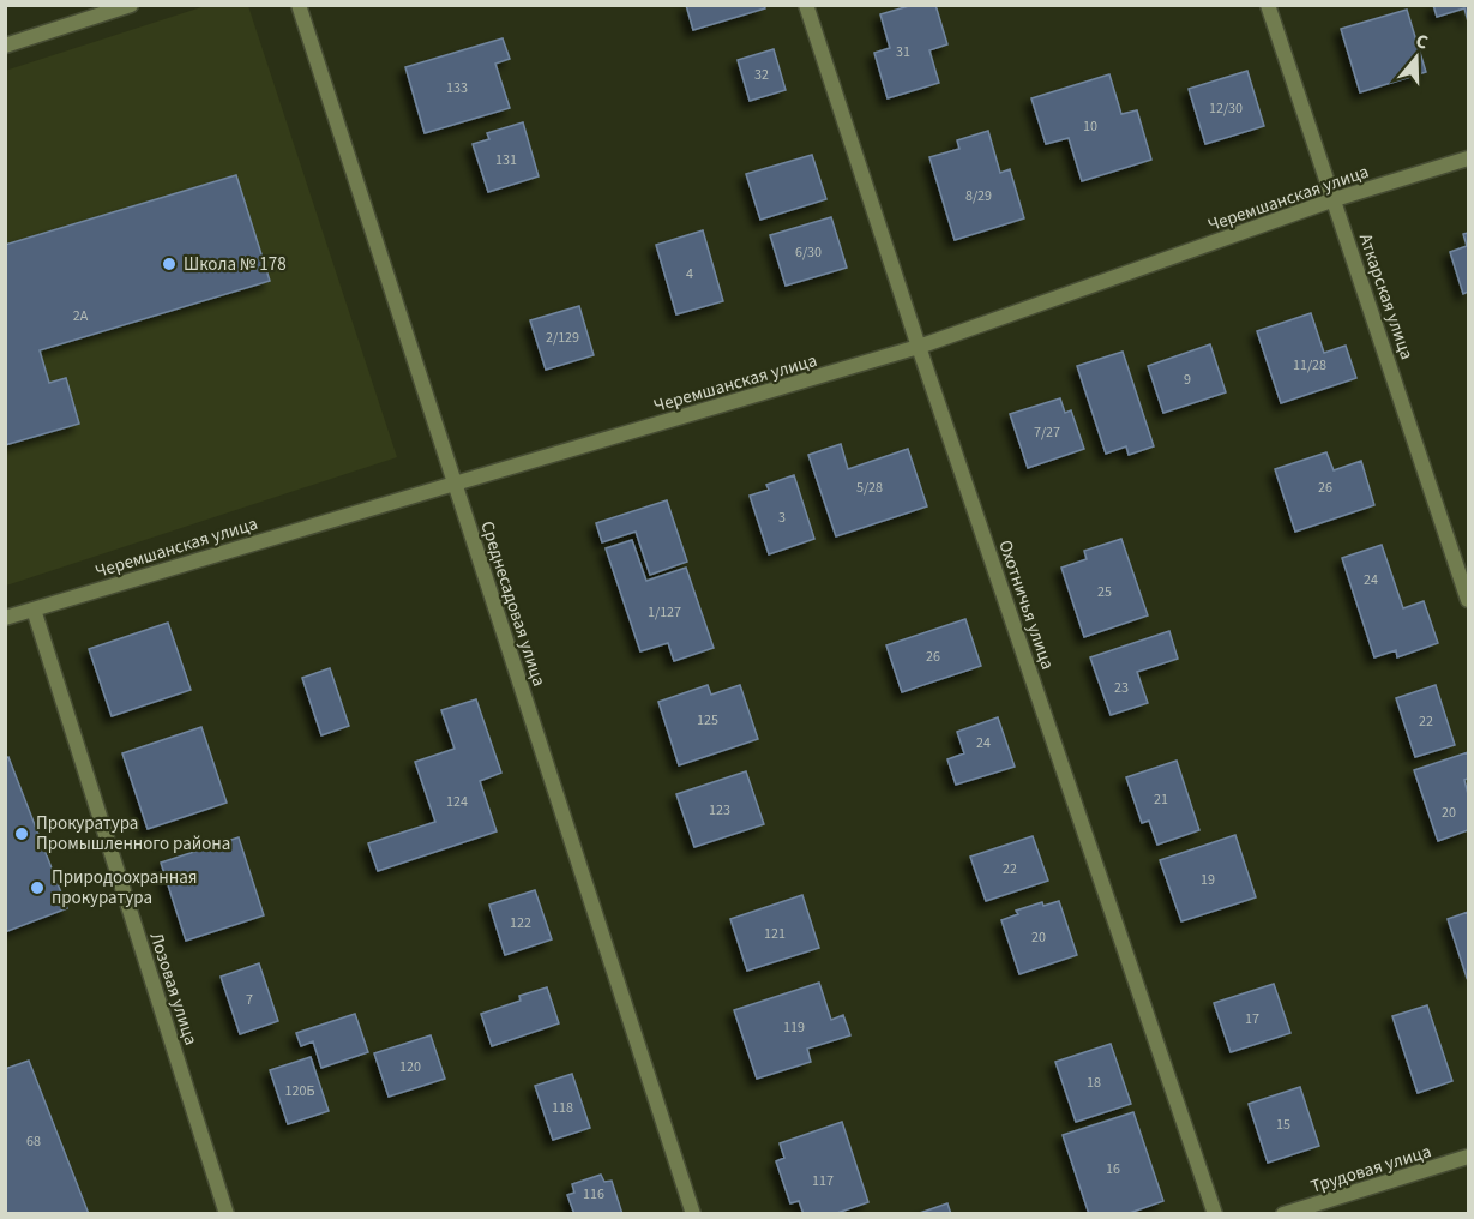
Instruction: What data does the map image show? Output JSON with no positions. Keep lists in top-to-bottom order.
{
  "streets": {
    "street": [
      "Черемшанская улица",
      "Аткарская улица",
      "Среднесадовая улица",
      "Охотничья улица",
      "Лозовая улица",
      "Трудовая улица"
    ]
  },
  "crossings": [
    ["Черемшанская улица", "Аткарская улица"],
    ["Черемшанская улица", "Среднесадовая улица"],
    ["Черемшанская улица", "Охотничья улица"],
    ["Черемшанская улица", "Лозовая улица"]
  ],
  "places": ["Школа № 178", "Прокуратура Промышленного района", "Природоохранная прокуратура"],
  "house_numbers": [
    "31",
    "32",
    "133",
    "12/30",
    "10",
    "131",
    "8/29",
    "6/30",
    "4",
    "2А",
    "2/129",
    "11/28",
    "9",
    "7/27",
    "5/28",
    "26",
    "3",
    "24",
    "25",
    "1/127",
    "26",
    "23",
    "125",
    "22",
    "24",
    "21",
    "124",
    "123",
    "20",
    "22",
    "19",
    "122",
    "121",
    "20",
    "7",
    "17",
    "119",
    "120",
    "18",
    "120Б",
    "118",
    "15",
    "68",
    "16",
    "117",
    "116"
  ],
  "north": "top"
}
